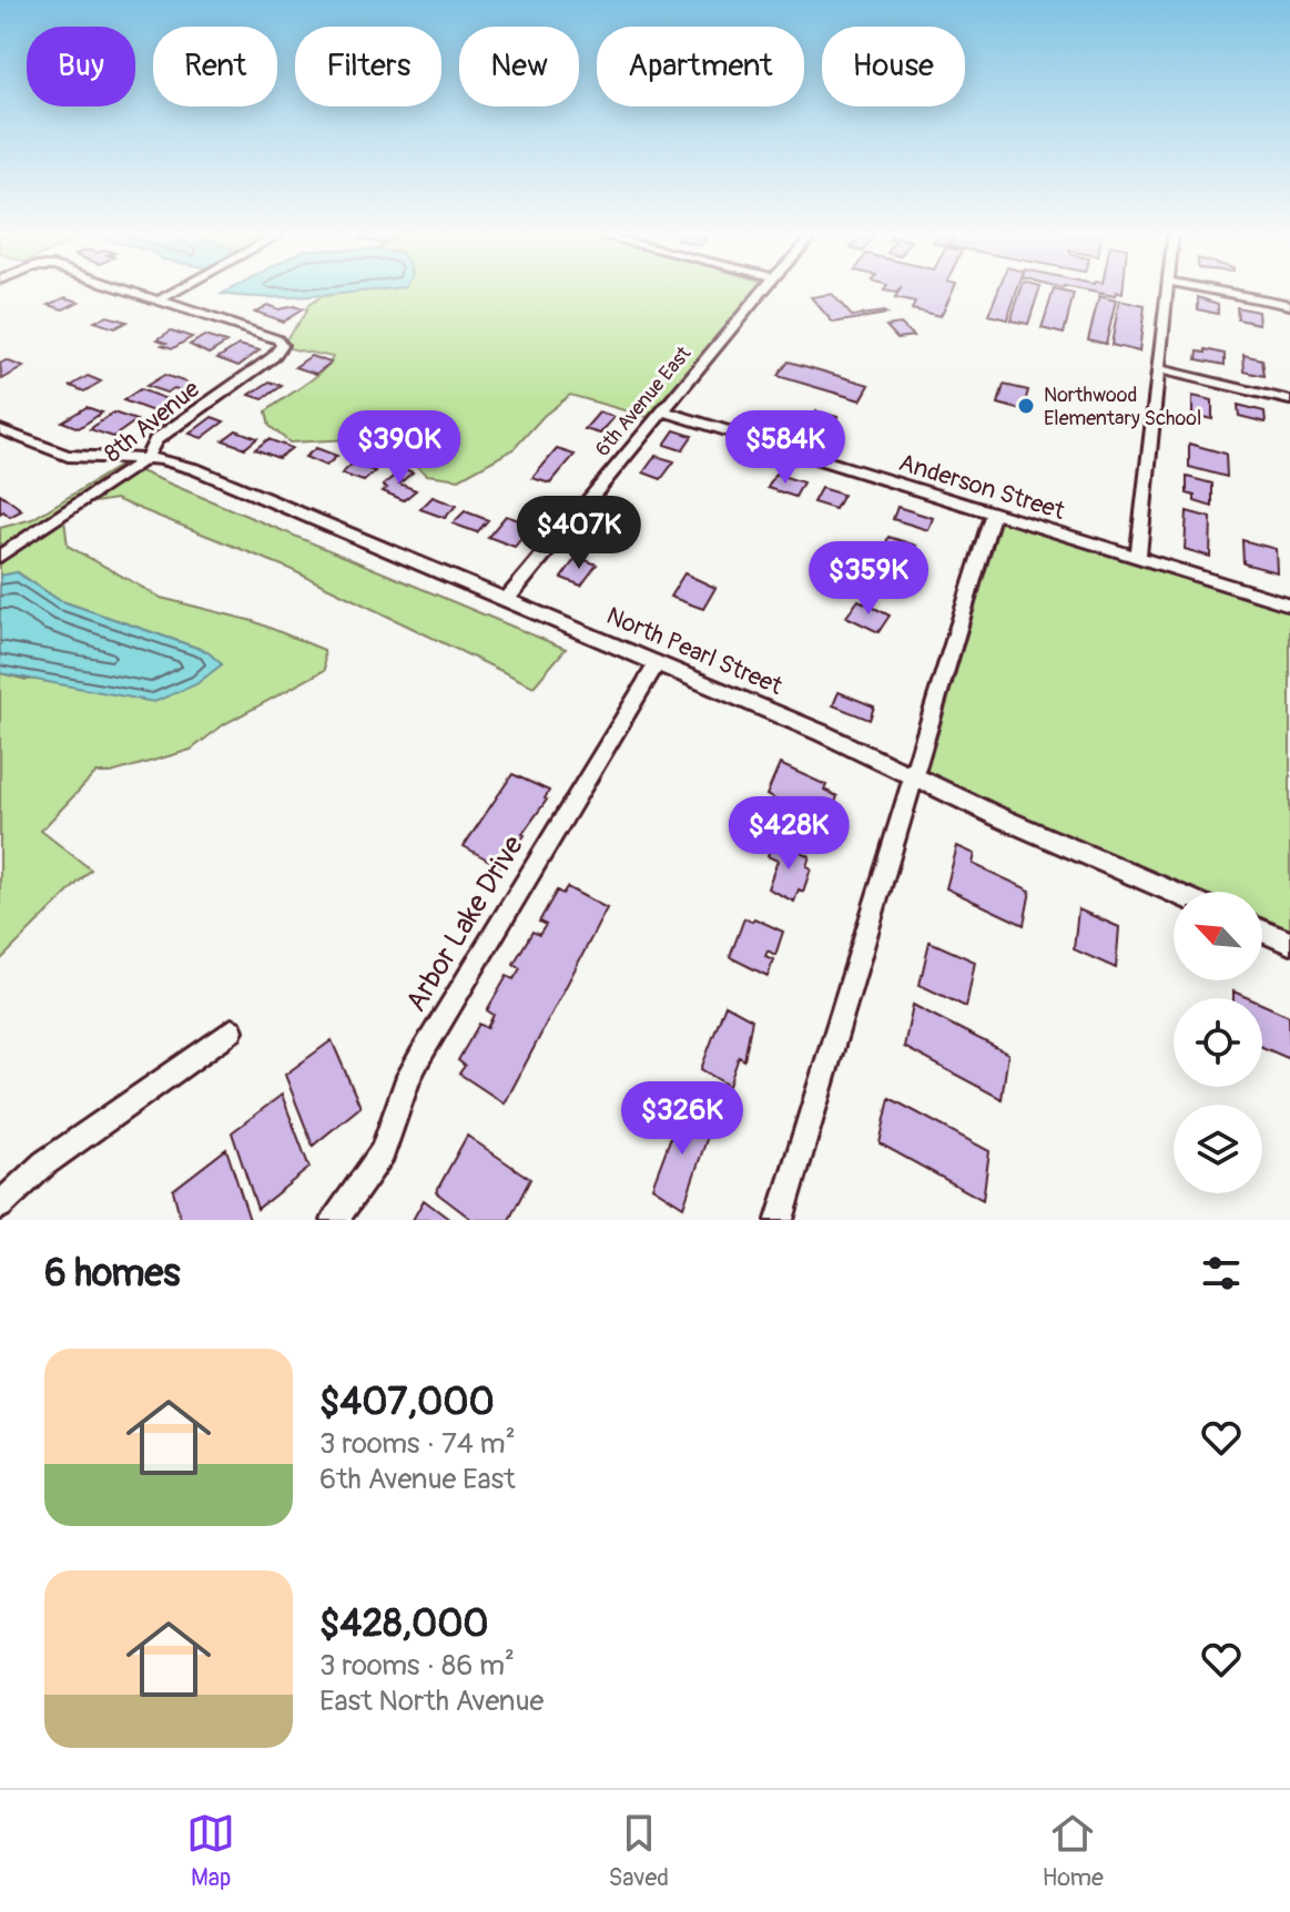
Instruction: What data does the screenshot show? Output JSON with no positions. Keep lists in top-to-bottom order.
{
  "streets": {
    "street": [
      "6th Avenue East",
      "8th Avenue",
      "Anderson Street",
      "North Pearl Street",
      "Arbor Lake Drive"
    ]
  },
  "crossings": [
    ["6th Avenue East", "Anderson Street"],
    ["6th Avenue East", "North Pearl Street"],
    ["8th Avenue", "North Pearl Street"],
    ["North Pearl Street", "Arbor Lake Drive"]
  ],
  "places": ["Northwood Elementary School"],
  "north": "top left",
  "page": {
    "chip": [
      "Buy",
      "Rent",
      "Filters",
      "New",
      "Apartment",
      "House"
    ],
    "price": [
      "$390K",
      "$584K",
      "$407K",
      "$359K",
      "$428K",
      "$326K"
    ],
    "heading": "6 homes",
    "list": [
      {
        "name": "$407,000",
        "note": "3 rooms · 74 m² · 6th Avenue East"
      },
      {
        "name": "$428,000",
        "note": "3 rooms · 86 m² · East North Avenue"
      }
    ],
    "tabs": ["Map", "Saved", "Home"]
  }
}
